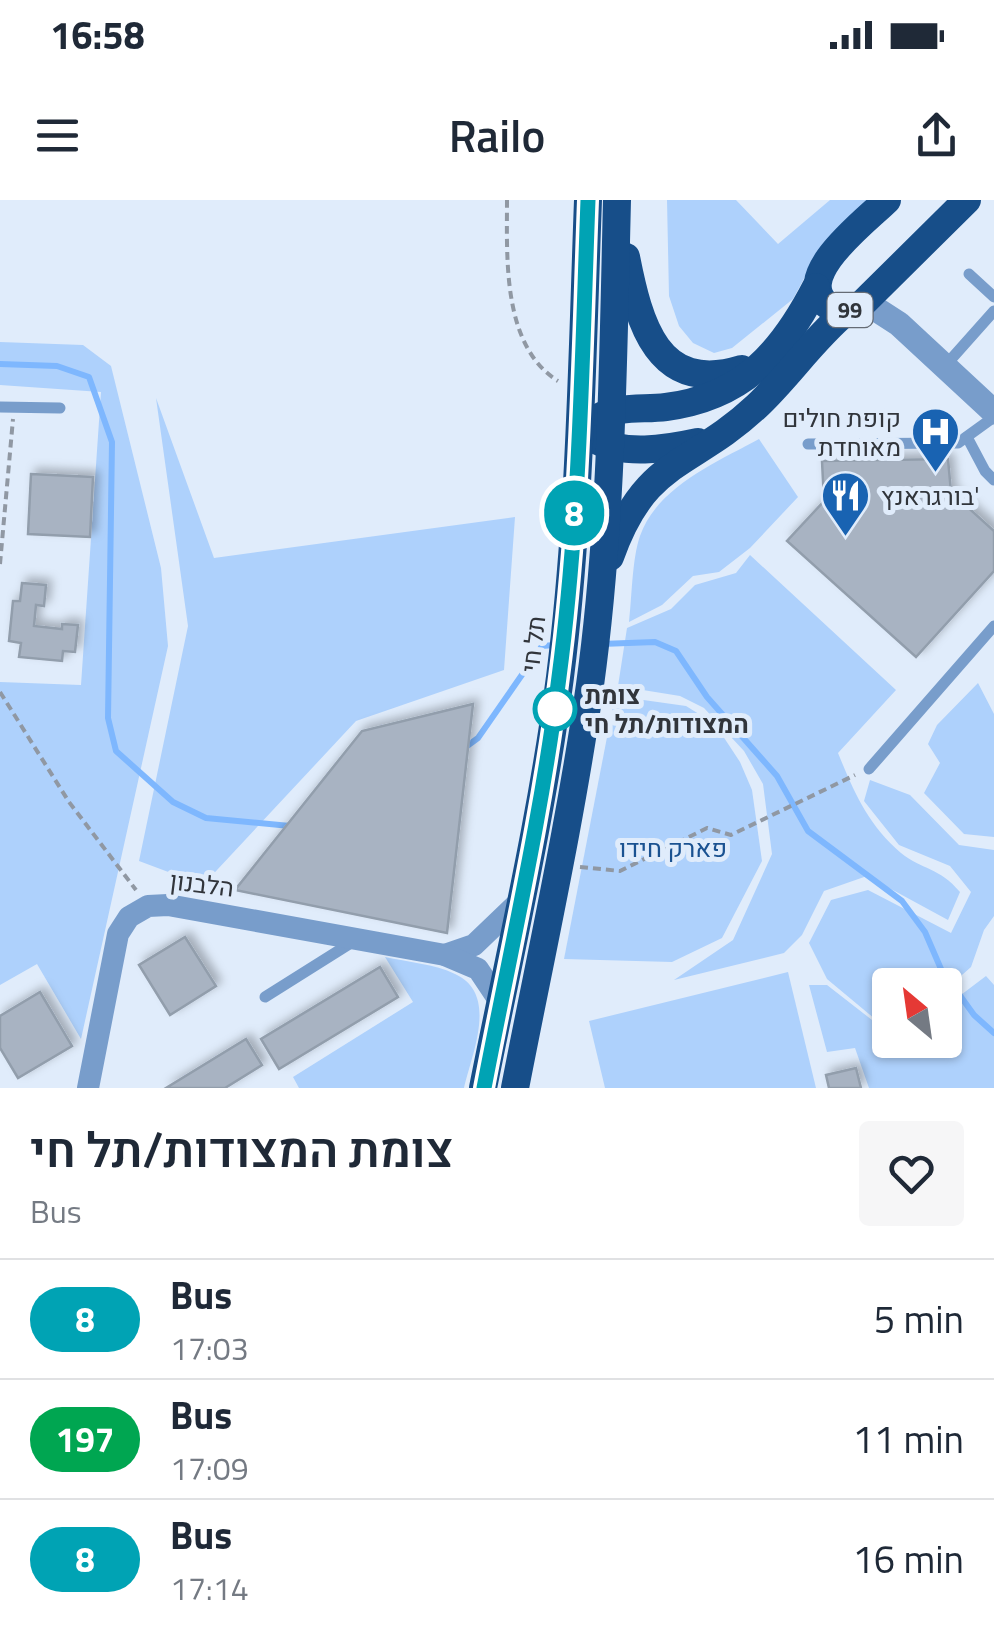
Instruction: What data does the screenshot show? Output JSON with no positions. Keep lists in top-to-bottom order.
{
  "streets": {
    "highway": ["99", "תל חי"],
    "street": ["הלבנון"]
  },
  "crossings": [
    ["99", "תל חי"],
    ["תל חי", "הלבנון"]
  ],
  "parks": ["פארק חידו"],
  "places": {
    "hospital": ["קופת חולים מאוחדת"],
    "restaurant": ["בורגראנץ'"],
    "other": ["צומת המצודות/תל חי"]
  },
  "lines": ["bus line 8"],
  "north": "top left",
  "page": {
    "status": "16:58",
    "header": "Railo",
    "on_map": "8",
    "heading": ["צומת המצודות/תל חי", "Bus"],
    "list": [
      {
        "mark": "8",
        "name": "Bus",
        "note": "17:03",
        "value": "5 min"
      },
      {
        "mark": "197",
        "name": "Bus",
        "note": "17:09",
        "value": "11 min"
      },
      {
        "mark": "8",
        "name": "Bus",
        "note": "17:14",
        "value": "16 min"
      }
    ]
  }
}
